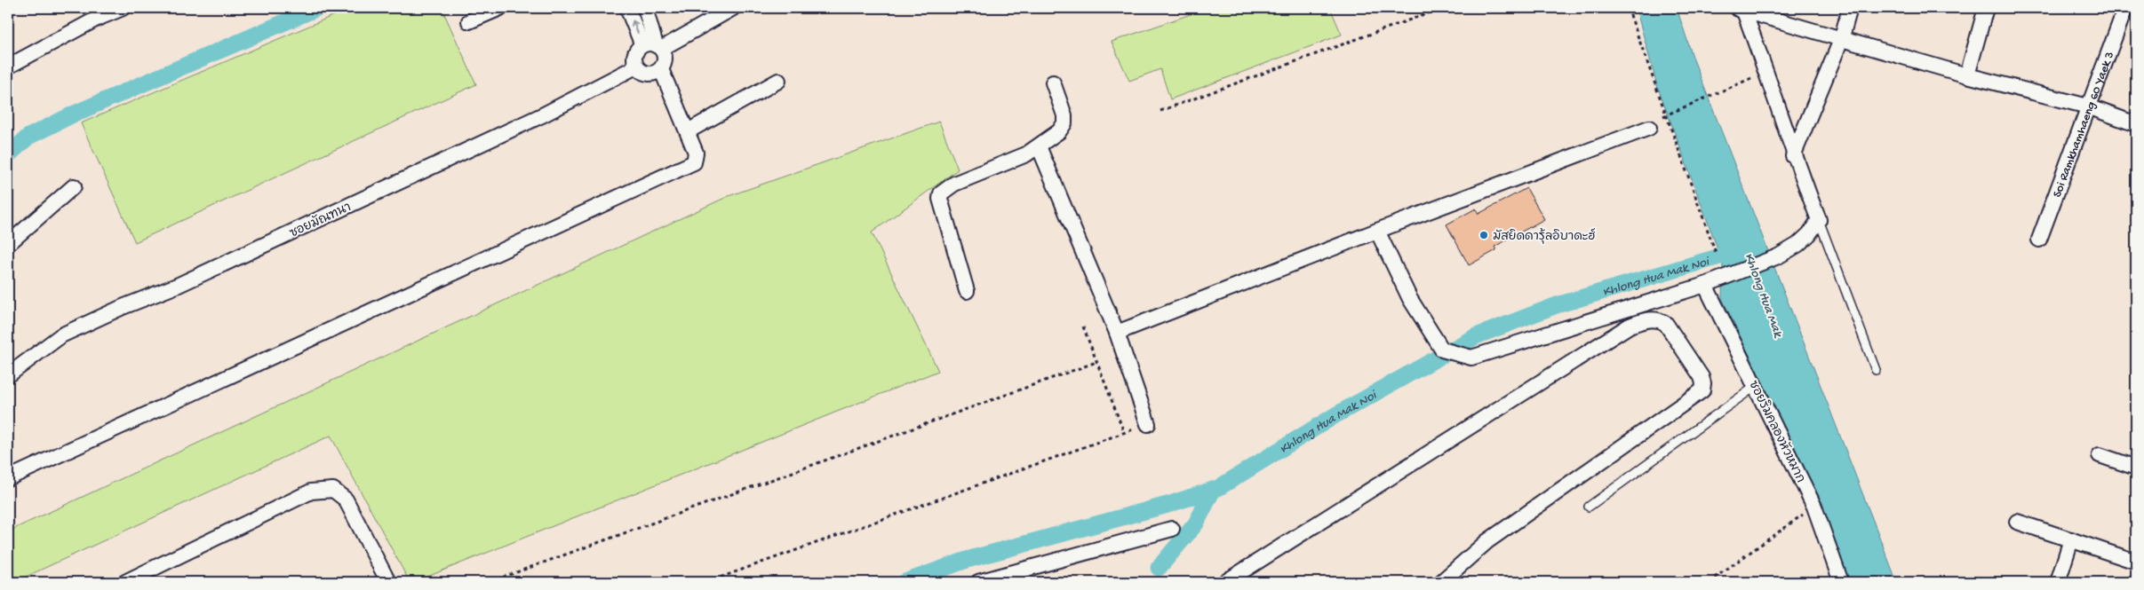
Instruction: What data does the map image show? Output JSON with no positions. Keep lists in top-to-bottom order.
{
  "streets": {
    "street": ["Soi Ramkhamhaeng 60 Yaek 3", "ซอยมัณฑนา", "ซอยริมคลองหัวหมาก"]
  },
  "water": ["Khlong Hua Mak Noi", "Khlong Hua Mak"],
  "places": ["มัสยิดดารุ้ลอิบาดะฮ์"]
}
